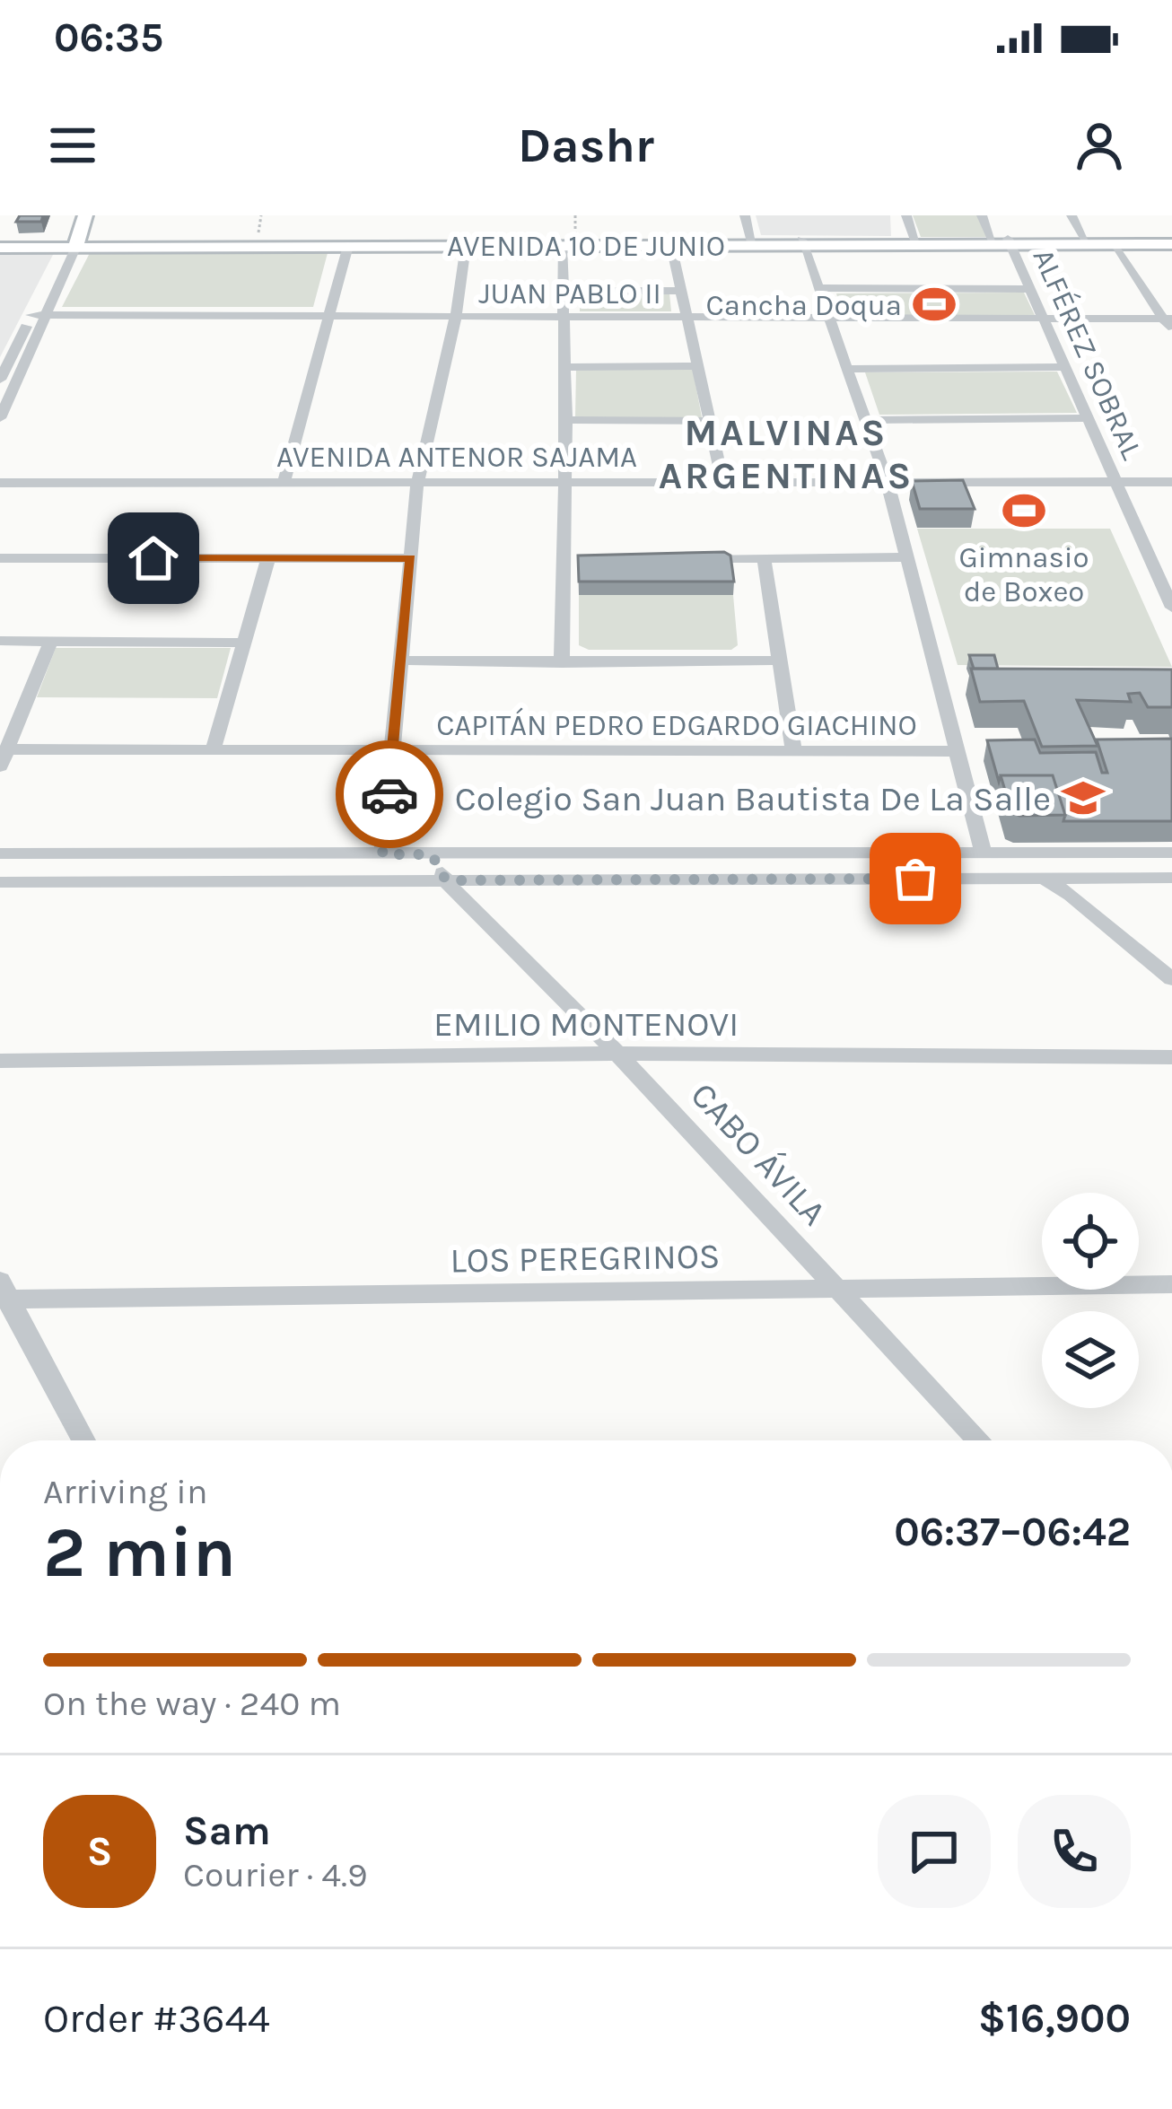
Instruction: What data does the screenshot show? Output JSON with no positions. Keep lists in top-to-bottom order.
{
  "streets": {
    "street": [
      "AVENIDA 10 DE JUNIO",
      "JUAN PABLO II",
      "ALFÉREZ SOBRAL",
      "AVENIDA ANTENOR SAJAMA",
      "CAPITÁN PEDRO EDGARDO GIACHINO",
      "EMILIO MONTENOVI",
      "CABO ÁVILA",
      "LOS PEREGRINOS"
    ]
  },
  "crossings": [
    ["AVENIDA 10 DE JUNIO", "ALFÉREZ SOBRAL"],
    ["JUAN PABLO II", "ALFÉREZ SOBRAL"],
    ["ALFÉREZ SOBRAL", "AVENIDA ANTENOR SAJAMA"],
    ["EMILIO MONTENOVI", "CABO ÁVILA"],
    ["CABO ÁVILA", "LOS PEREGRINOS"]
  ],
  "districts": ["MALVINAS ARGENTINAS"],
  "places": {
    "sports": ["Cancha Doqua", "Gimnasio de Boxeo"],
    "school or university": ["Colegio San Juan Bautista De La Salle"]
  },
  "page": {
    "status": "06:35",
    "header": "Dashr",
    "heading": ["2 min", "Arriving in", "06:37–06:42"],
    "panel": [
      "Sam",
      "Courier · 4.9",
      "Order #3644",
      "$16,900"
    ],
    "bar": "On the way · 240 m",
    "round": "S"
  }
}
